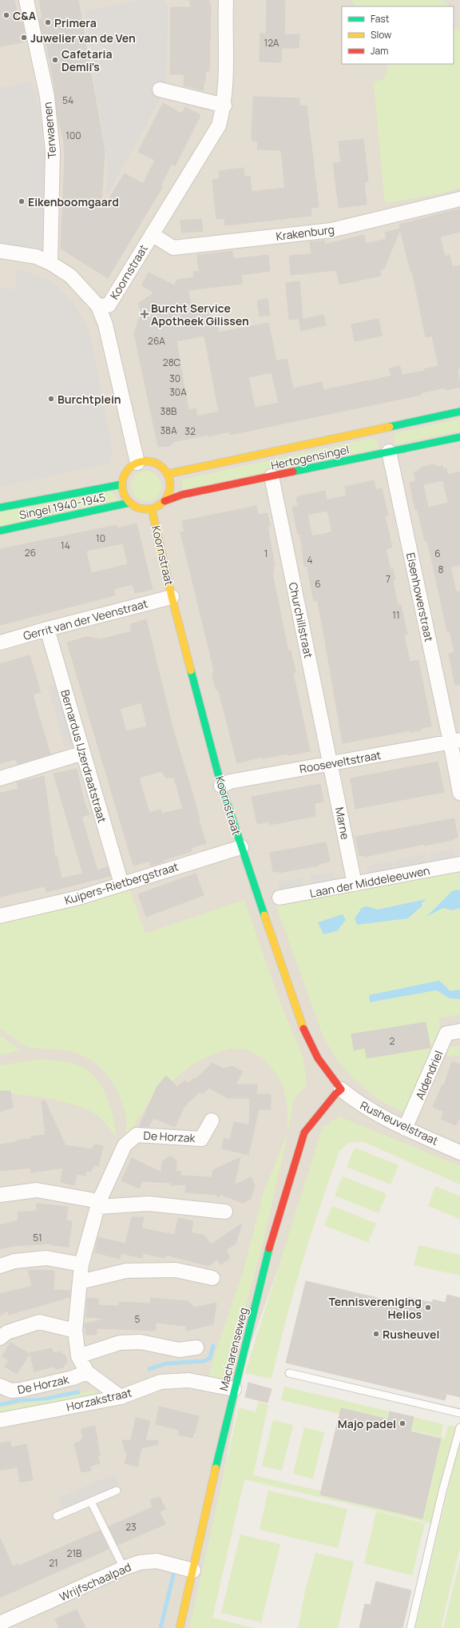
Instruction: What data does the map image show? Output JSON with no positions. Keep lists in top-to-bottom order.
{
  "streets": {
    "street": [
      "Terwaenen",
      "Krakenburg",
      "Koornstraat",
      "Hertogensingel",
      "Singel 1940-1945",
      "Eisenhowerstraat",
      "Gerrit van der Veenstraat",
      "Churchillstraat",
      "Bernardus IJzerdraatstraat",
      "Rooseveltstraat",
      "Marne",
      "Laan der Middeleeuwen",
      "Kuipers-Rietbergstraat",
      "Aldendriel",
      "Rusheuvelstraat",
      "De Horzak",
      "Macharenseweg",
      "Horzakstraat",
      "Wrijfschaalpad"
    ]
  },
  "crossings": [
    ["Krakenburg", "Koornstraat"],
    ["Koornstraat", "Hertogensingel"],
    ["Koornstraat", "Singel 1940-1945"],
    ["Koornstraat", "Gerrit van der Veenstraat"],
    ["Koornstraat", "Rooseveltstraat"],
    ["Koornstraat", "Kuipers-Rietbergstraat"],
    ["Koornstraat", "Rusheuvelstraat"],
    ["Koornstraat", "Macharenseweg"],
    ["Hertogensingel", "Singel 1940-1945"],
    ["Hertogensingel", "Eisenhowerstraat"],
    ["Hertogensingel", "Churchillstraat"],
    ["Eisenhowerstraat", "Rooseveltstraat"],
    ["Gerrit van der Veenstraat", "Bernardus IJzerdraatstraat"],
    ["Churchillstraat", "Rooseveltstraat"],
    ["Churchillstraat", "Marne"],
    ["Bernardus IJzerdraatstraat", "Kuipers-Rietbergstraat"],
    ["Rooseveltstraat", "Marne"],
    ["Marne", "Laan der Middeleeuwen"],
    ["Aldendriel", "Rusheuvelstraat"],
    ["Rusheuvelstraat", "Macharenseweg"],
    ["De Horzak", "Horzakstraat"],
    ["Macharenseweg", "Horzakstraat"],
    ["Macharenseweg", "Wrijfschaalpad"]
  ],
  "places": {
    "other": [
      "C&A",
      "Primera",
      "Juwelier van de Ven",
      "Cafetaria Demli's",
      "Eikenboomgaard",
      "Burchtplein",
      "Tennisvereniging Helios",
      "Rusheuvel",
      "Majo padel"
    ],
    "health": ["Burcht Service Apotheek Gilissen"]
  },
  "house_numbers": [
    "12A",
    "54",
    "100",
    "26A",
    "28C",
    "30",
    "30A",
    "38B",
    "38A",
    "32",
    "10",
    "14",
    "26",
    "1",
    "6",
    "4",
    "8",
    "7",
    "6",
    "11",
    "2",
    "51",
    "5",
    "23",
    "21B",
    "21"
  ],
  "legend": ["Fast", "Slow", "Jam"]
}
